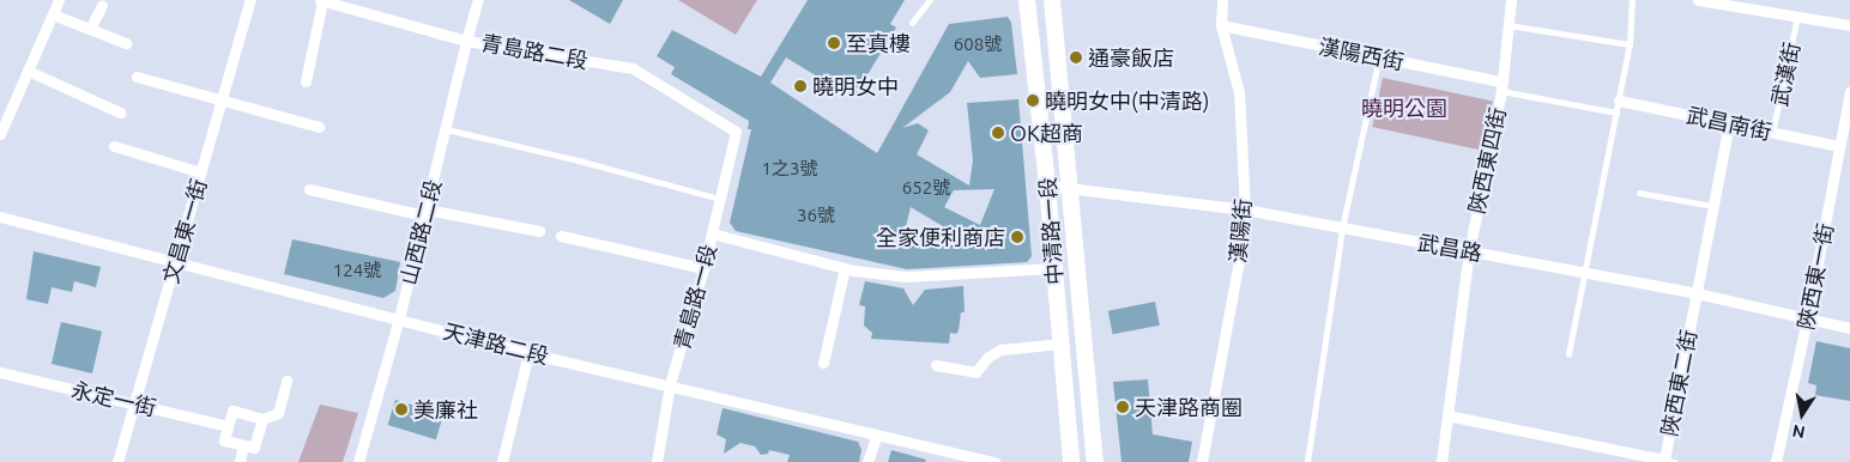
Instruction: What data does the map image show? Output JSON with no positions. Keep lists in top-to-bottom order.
{
  "streets": {
    "main road": ["中清路一段"],
    "street": [
      "青島路二段",
      "漢陽西街",
      "武漢街",
      "武昌南街",
      "陜西東四街",
      "文昌東一街",
      "漢陽街",
      "山西路二段",
      "武昌路",
      "陜西東一街",
      "青島路一段",
      "天津路二段",
      "陜西東二街",
      "永定一街"
    ]
  },
  "crossings": [
    ["青島路二段", "山西路二段"],
    ["青島路二段", "青島路一段"],
    ["漢陽西街", "陜西東四街"],
    ["漢陽西街", "漢陽街"],
    ["武漢街", "武昌南街"],
    ["武昌南街", "陜西東一街"],
    ["武昌南街", "陜西東二街"],
    ["陜西東四街", "武昌路"],
    ["陜西東四街", "陜西東二街"],
    ["文昌東一街", "天津路二段"],
    ["文昌東一街", "永定一街"],
    ["中清路一段", "武昌路"],
    ["漢陽街", "武昌路"],
    ["山西路二段", "天津路二段"],
    ["武昌路", "陜西東一街"],
    ["武昌路", "陜西東二街"],
    ["青島路一段", "天津路二段"]
  ],
  "parks": ["曉明公園"],
  "places": [
    "至真樓",
    "通豪飯店",
    "曉明女中",
    "曉明女中(中清路)",
    "OK超商",
    "全家便利商店",
    "天津路商圈",
    "美廉社"
  ],
  "house_numbers": [
    "608號",
    "1之3號",
    "652號",
    "36號",
    "124號"
  ],
  "north": "bottom"
}
